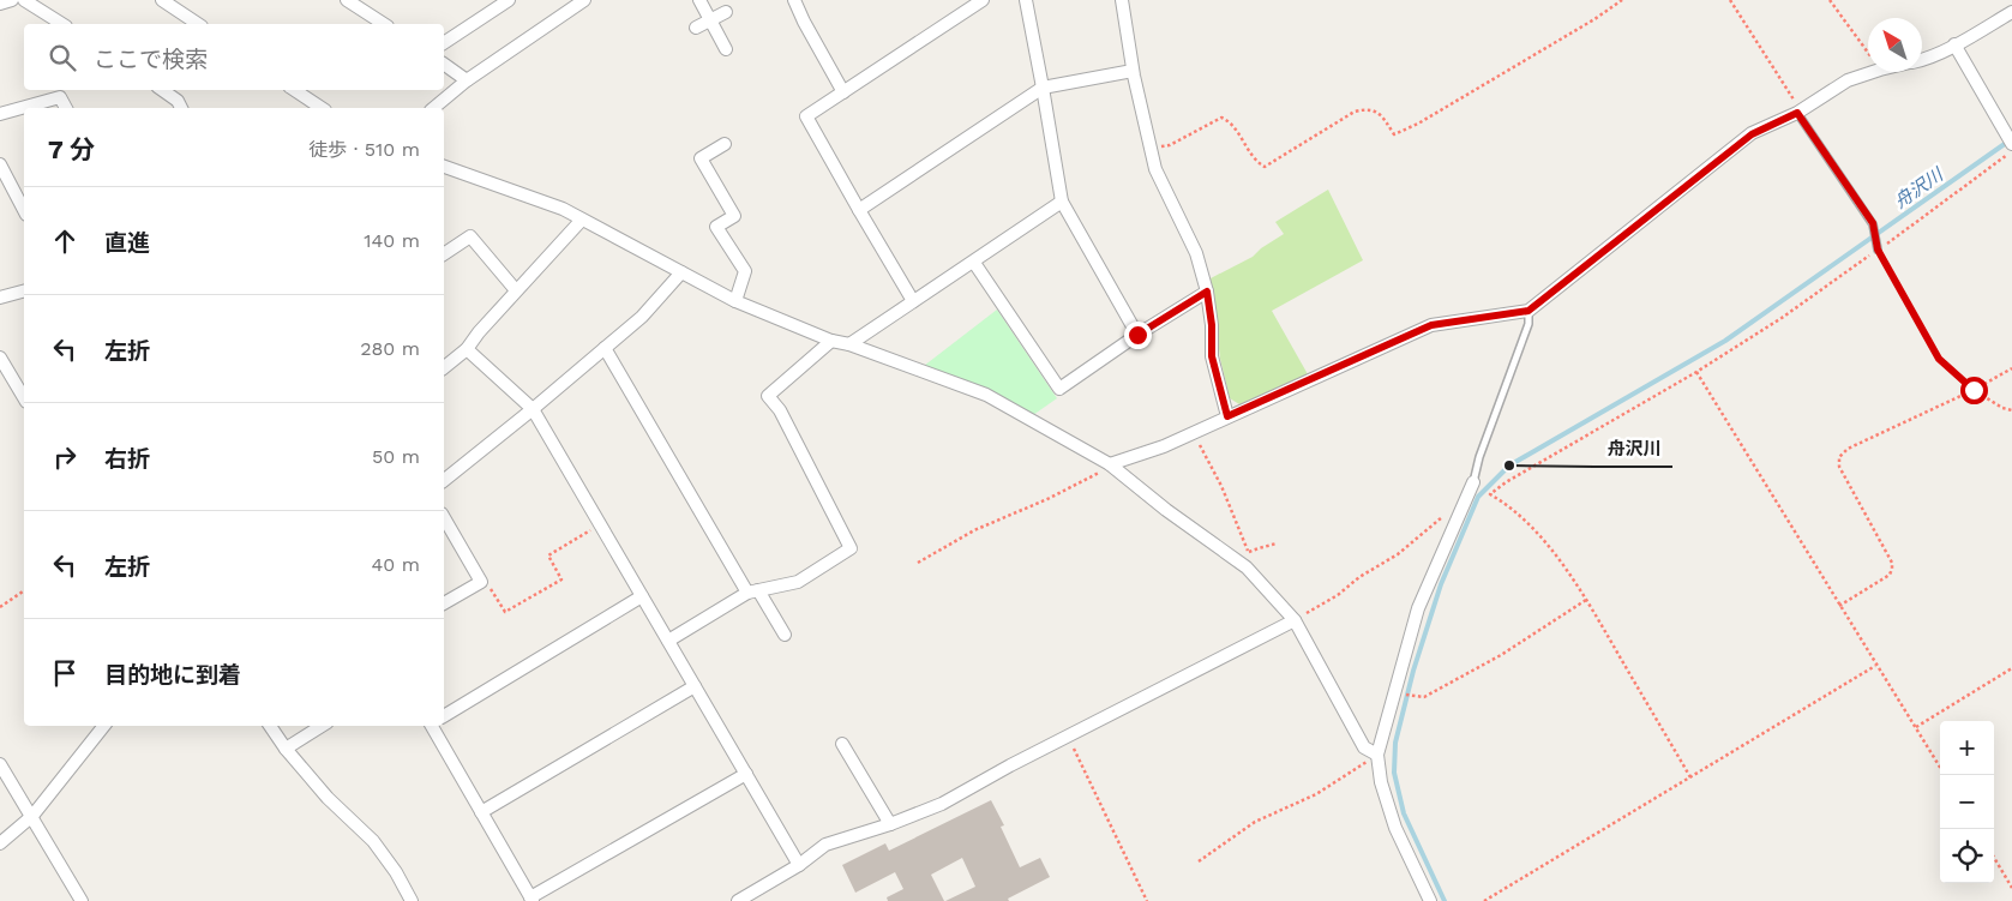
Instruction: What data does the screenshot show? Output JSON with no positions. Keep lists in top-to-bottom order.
{
  "water": ["舟沢川"],
  "places": ["舟沢川"],
  "north": "top left",
  "page": {
    "search": "ここで検索",
    "heading": ["7 分", "徒歩 · 510 m"],
    "list": [
      ["直進", "140 m"],
      ["左折", "280 m"],
      ["右折", "50 m"],
      ["左折", "40 m"],
      "目的地に到着"
    ],
    "map_buttons": ["+", "−"]
  }
}
